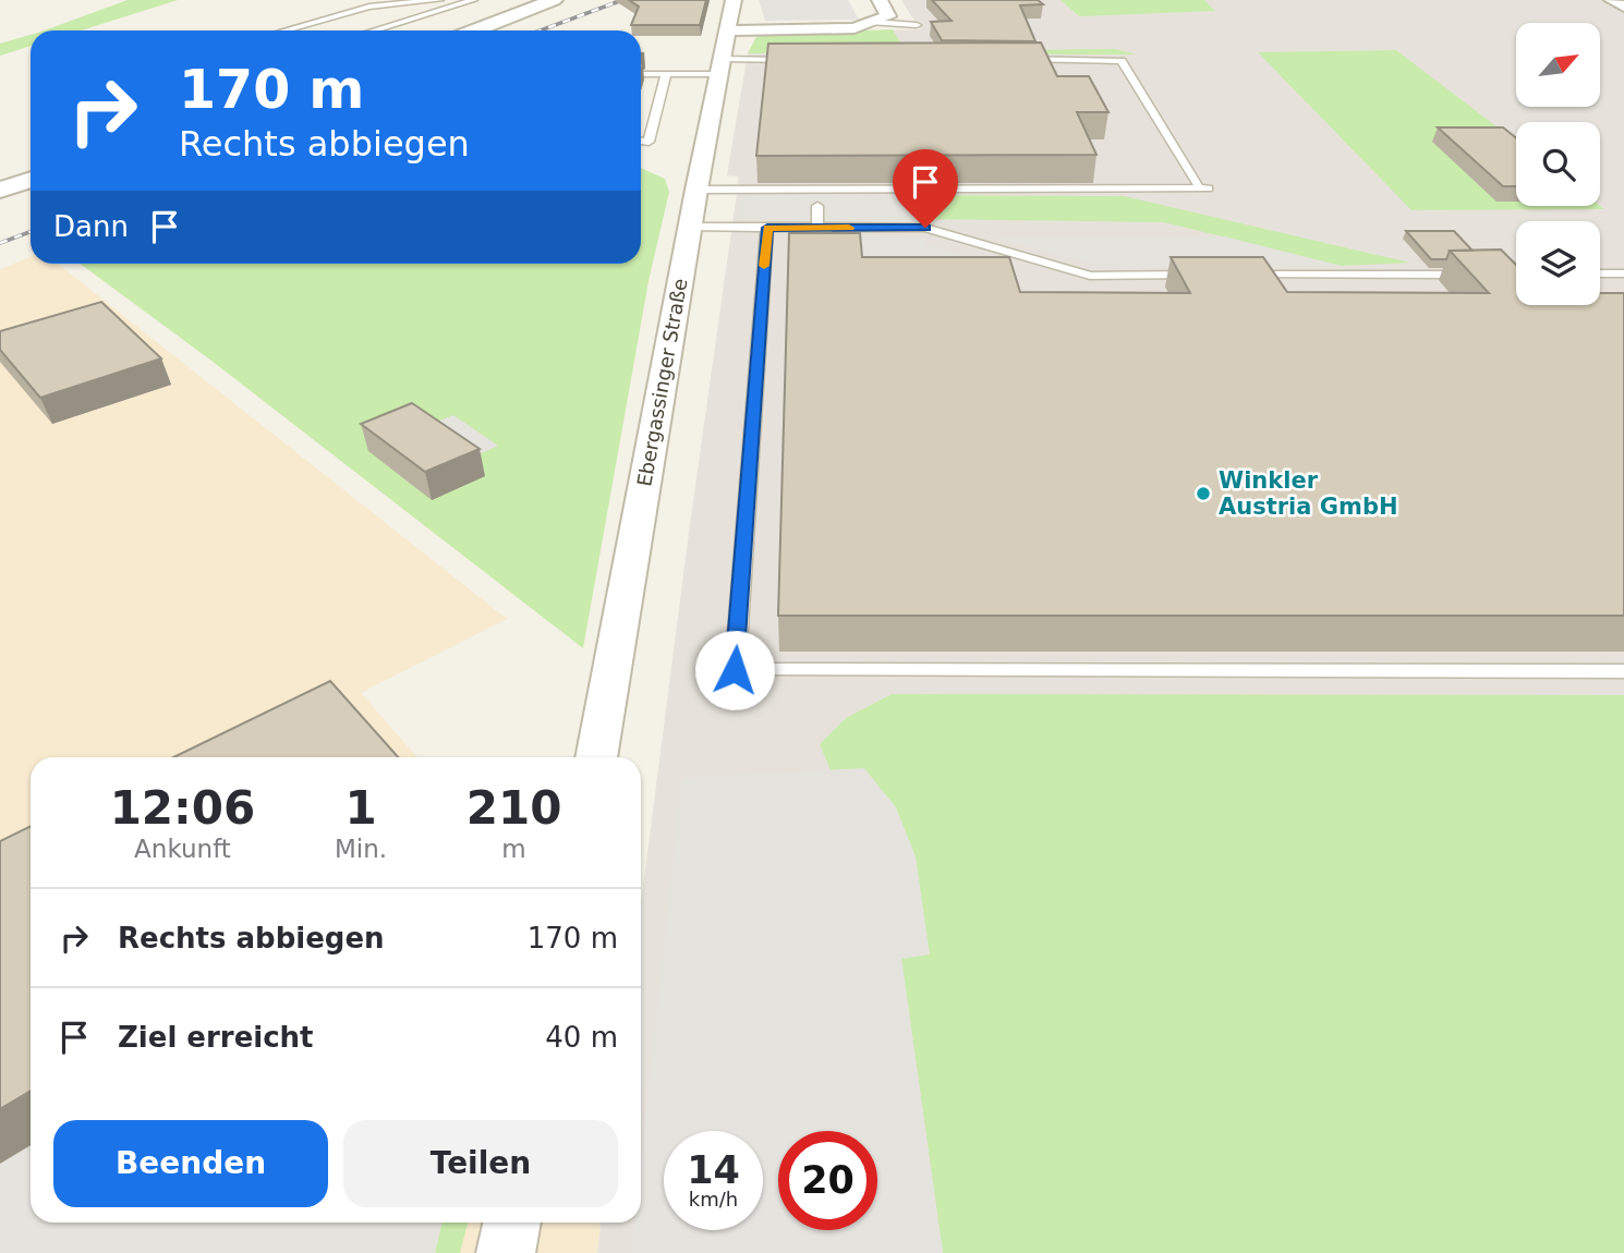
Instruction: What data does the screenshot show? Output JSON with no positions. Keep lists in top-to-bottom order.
{
  "streets": {
    "street": ["Ebergassinger Straße"]
  },
  "places": ["Winkler Austria GmbH"],
  "north": "top right",
  "page": {
    "turn": ["170 m", "Rechts abbiegen"],
    "then": "Dann",
    "eta": [
      "12:06",
      "Ankunft",
      "1",
      "Min.",
      "210",
      "m"
    ],
    "list": [
      {
        "name": "Rechts abbiegen",
        "value": "170 m"
      },
      {
        "name": "Ziel erreicht",
        "value": "40 m"
      }
    ],
    "buttons": ["Beenden", "Teilen"],
    "speed": "14 km/h",
    "limit": "20"
  }
}
